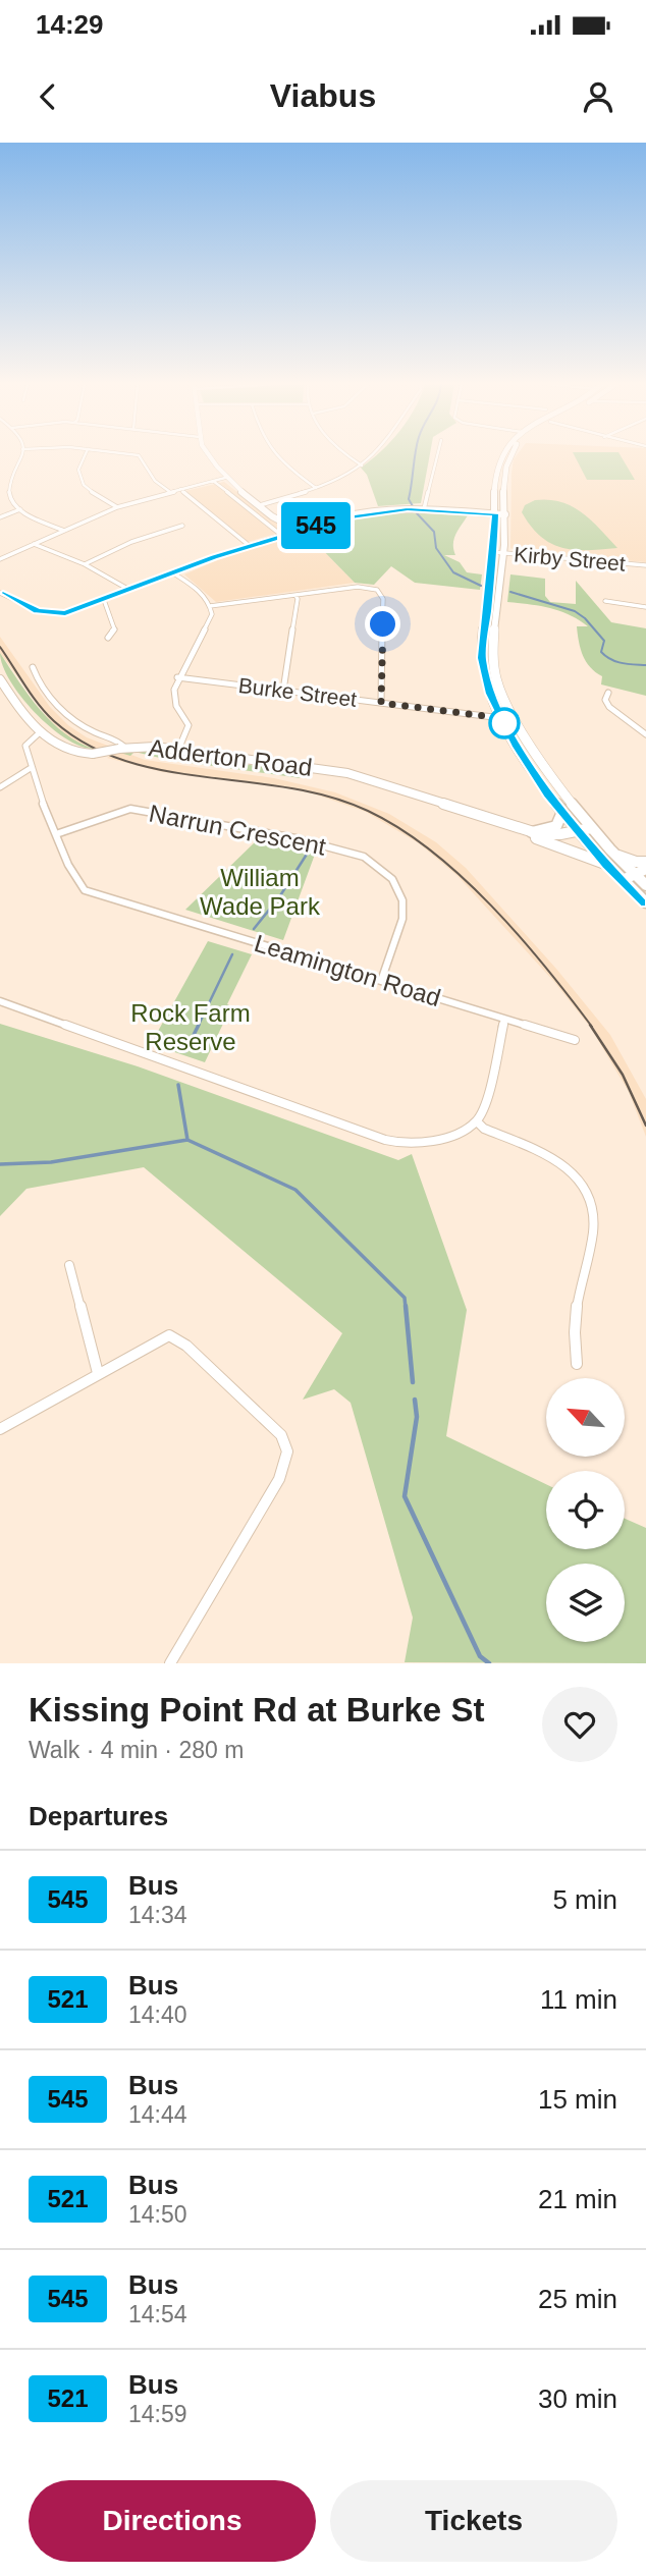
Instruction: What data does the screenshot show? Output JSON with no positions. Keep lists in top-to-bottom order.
{
  "streets": {
    "street": [
      "Kirby Street",
      "Burke Street",
      "Adderton Road",
      "Narrun Crescent",
      "Leamington Road"
    ]
  },
  "crossings": [
    ["Adderton Road", "Leamington Road"],
    ["Narrun Crescent", "Leamington Road"]
  ],
  "parks": ["William Wade Park", "Rock Farm Reserve"],
  "lines": ["bus line 545"],
  "north": "top left",
  "page": {
    "status": "14:29",
    "header": "Viabus",
    "on_map": "545",
    "heading": [
      ["Kissing Point Rd at Burke St", "Walk · 4 min · 280 m"],
      "Departures"
    ],
    "list": [
      {
        "mark": "545",
        "name": "Bus",
        "note": "14:34",
        "value": "5 min"
      },
      {
        "mark": "521",
        "name": "Bus",
        "note": "14:40",
        "value": "11 min"
      },
      {
        "mark": "545",
        "name": "Bus",
        "note": "14:44",
        "value": "15 min"
      },
      {
        "mark": "521",
        "name": "Bus",
        "note": "14:50",
        "value": "21 min"
      },
      {
        "mark": "545",
        "name": "Bus",
        "note": "14:54",
        "value": "25 min"
      },
      {
        "mark": "521",
        "name": "Bus",
        "note": "14:59",
        "value": "30 min"
      }
    ],
    "buttons": ["Directions", "Tickets"]
  }
}
